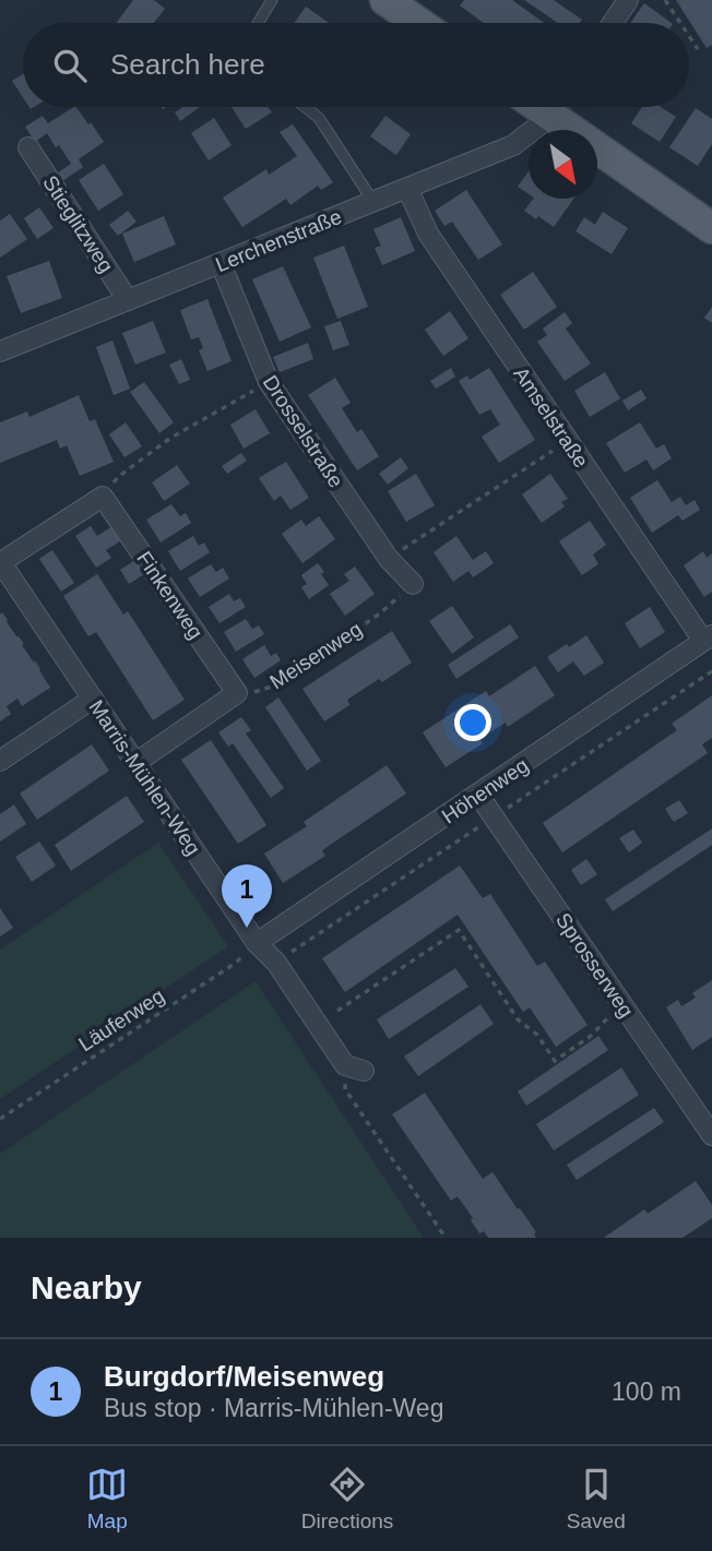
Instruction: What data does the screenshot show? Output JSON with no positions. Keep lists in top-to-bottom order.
{
  "streets": {
    "street": [
      "Stieglitzweg",
      "Lerchenstraße",
      "Amselstraße",
      "Drosselstraße",
      "Finkenweg",
      "Marris-Mühlen-Weg",
      "Höhenweg",
      "Sprosserweg"
    ],
    "path": ["Meisenweg", "Läuferweg"]
  },
  "crossings": [
    ["Stieglitzweg", "Lerchenstraße"],
    ["Lerchenstraße", "Amselstraße"],
    ["Lerchenstraße", "Drosselstraße"],
    ["Amselstraße", "Höhenweg"],
    ["Drosselstraße", "Meisenweg"],
    ["Finkenweg", "Meisenweg"],
    ["Marris-Mühlen-Weg", "Höhenweg"],
    ["Marris-Mühlen-Weg", "Läuferweg"],
    ["Höhenweg", "Sprosserweg"],
    ["Höhenweg", "Läuferweg"]
  ],
  "north": "bottom right",
  "page": {
    "search": "Search here",
    "pins": "1",
    "heading": "Nearby",
    "list": [
      {
        "mark": "1",
        "name": "Burgdorf/Meisenweg",
        "note": "Bus stop · Marris-Mühlen-Weg",
        "value": "100 m"
      }
    ],
    "nav": ["Map", "Directions", "Saved"]
  }
}
